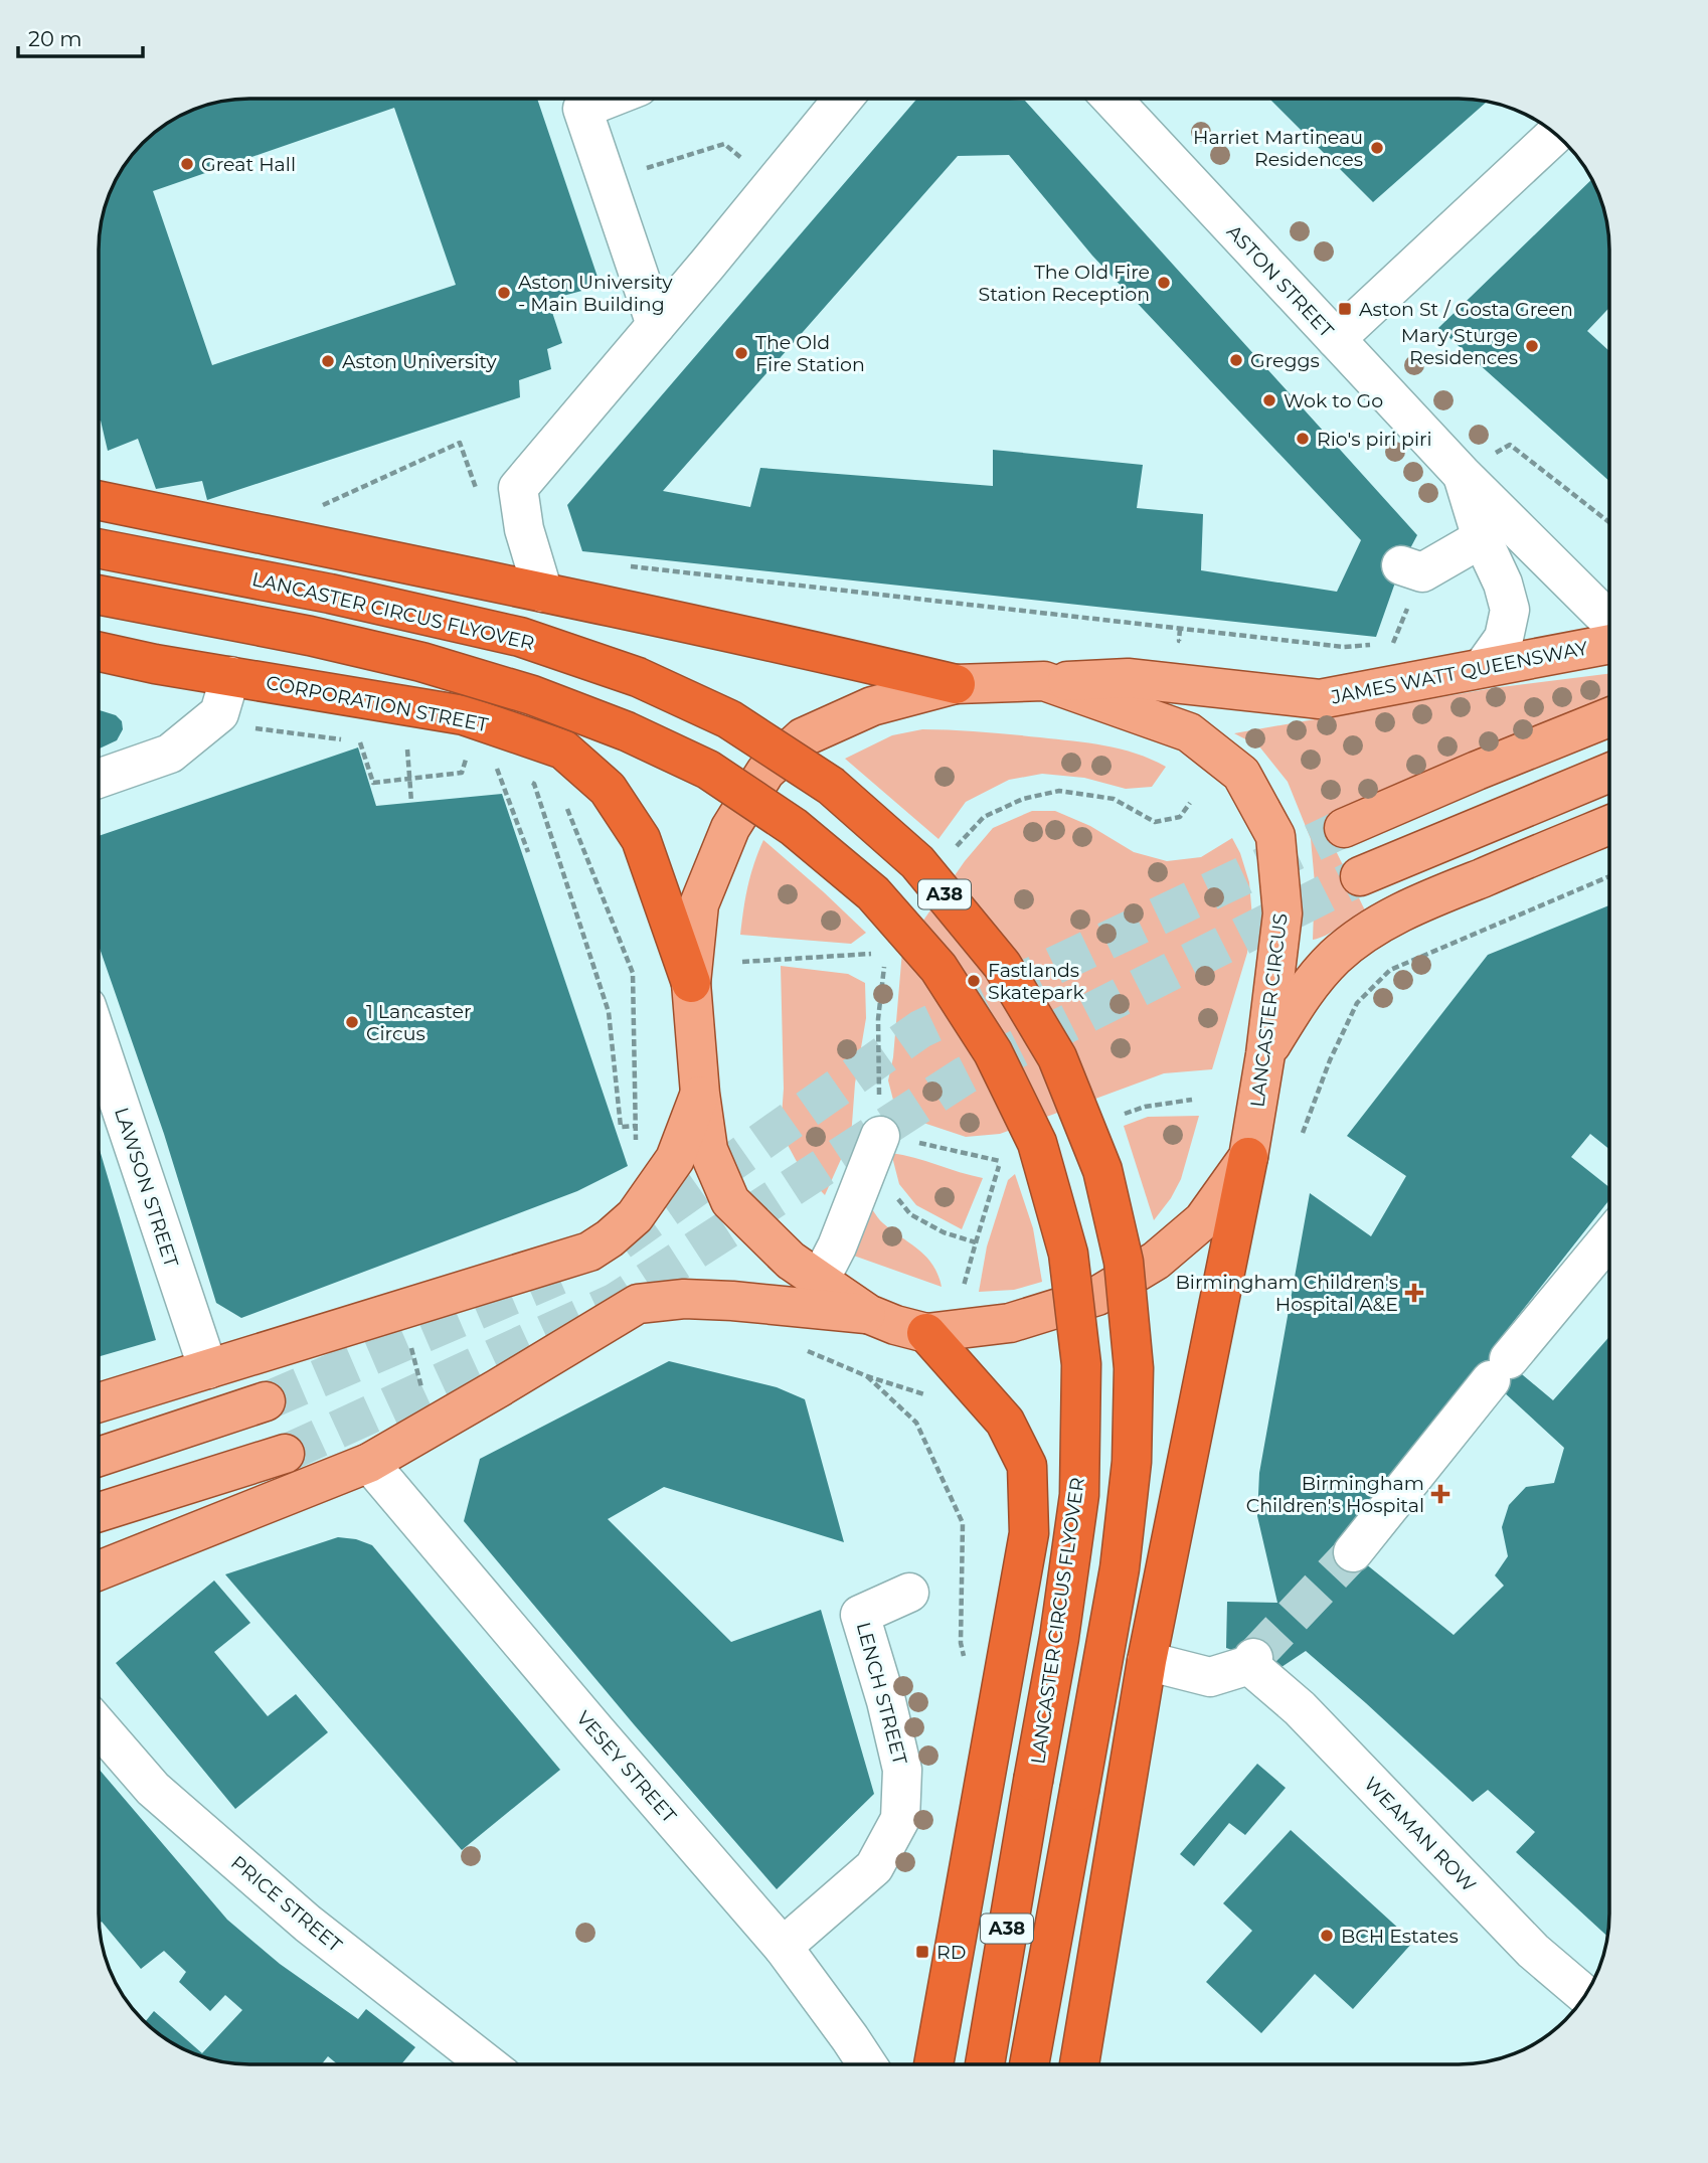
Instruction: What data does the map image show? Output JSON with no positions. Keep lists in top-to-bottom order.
{
  "streets": {
    "highway": ["LANCASTER CIRCUS FLYOVER", "CORPORATION STREET", "A38"],
    "main road": ["JAMES WATT QUEENSWAY", "LANCASTER CIRCUS"],
    "street": [
      "ASTON STREET",
      "LAWSON STREET",
      "LENCH STREET",
      "VESEY STREET",
      "WEAMAN ROW",
      "PRICE STREET"
    ]
  },
  "crossings": [
    ["ASTON STREET", "JAMES WATT QUEENSWAY"],
    ["JAMES WATT QUEENSWAY", "LANCASTER CIRCUS"],
    ["CORPORATION STREET", "LANCASTER CIRCUS"],
    ["LENCH STREET", "VESEY STREET"]
  ],
  "places": {
    "other": [
      "Harriet Martineau Residences",
      "Great Hall",
      "The Old Fire Station Reception",
      "Aston University - Main Building",
      "Mary Sturge Residences",
      "The Old Fire Station",
      "Greggs",
      "Aston University",
      "Wok to Go",
      "Rio's piri piri",
      "Fastlands Skatepark",
      "1 Lancaster Circus",
      "BCH Estates"
    ],
    "transit": ["Aston St / Gosta Green", "RD"],
    "health": ["Birmingham Children's Hospital A&E", "Birmingham Children's Hospital"]
  },
  "scale_bar": "20 m"
}
